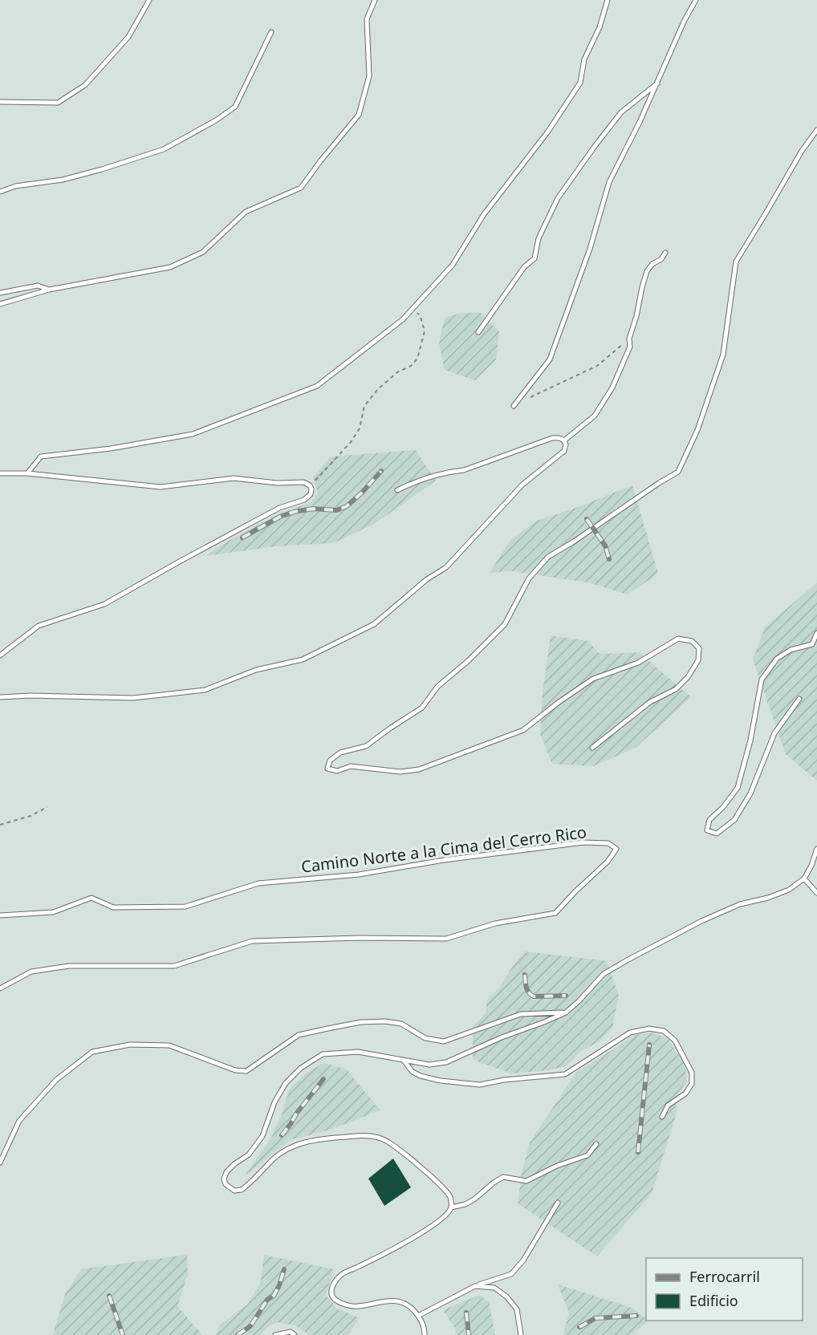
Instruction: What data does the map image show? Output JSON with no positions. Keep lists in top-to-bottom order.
{
  "streets": {
    "lane": ["Camino Norte a la Cima del Cerro Rico"]
  },
  "legend": ["Ferrocarril", "Edificio"]
}
